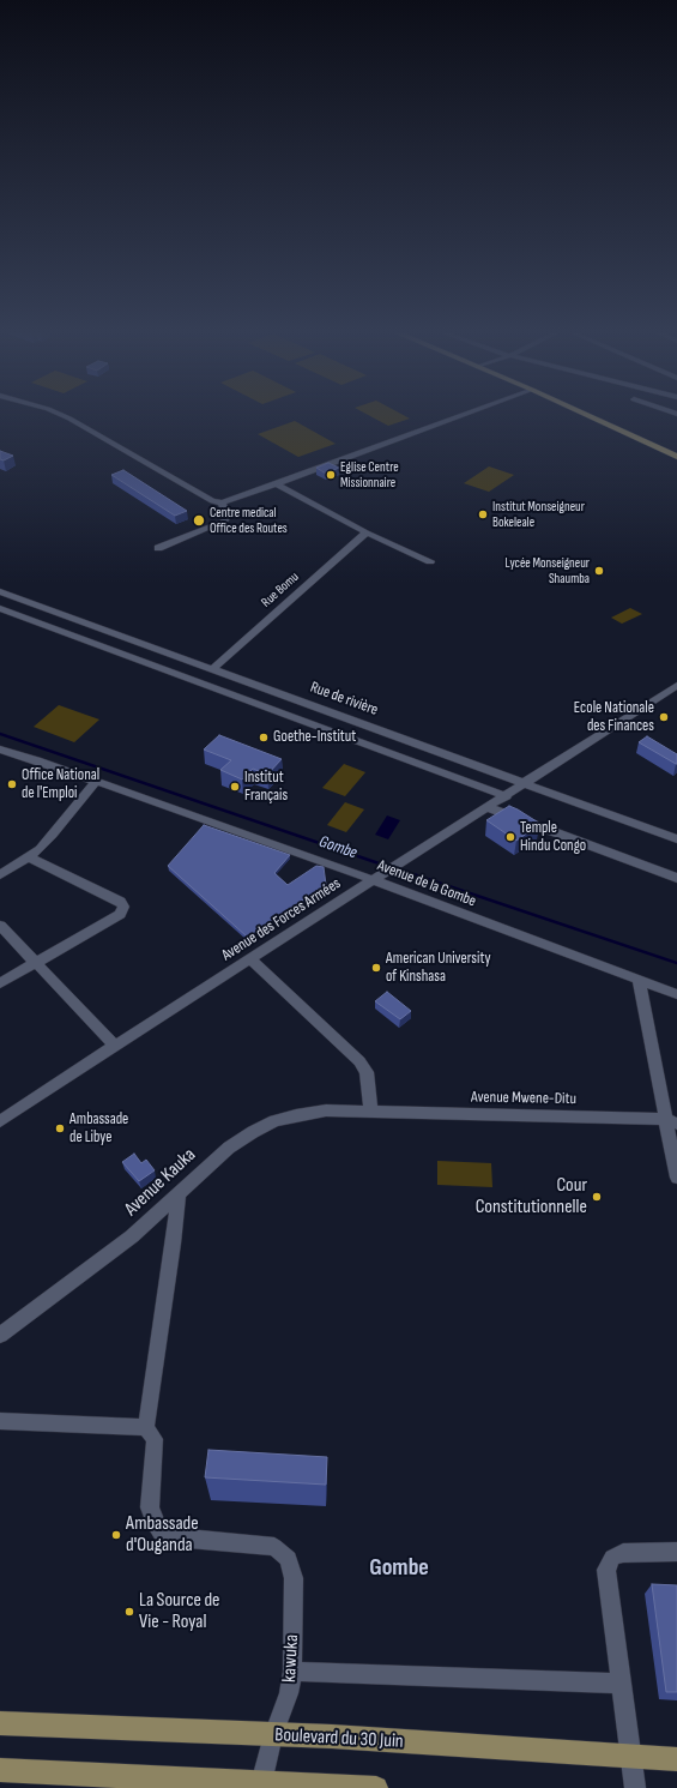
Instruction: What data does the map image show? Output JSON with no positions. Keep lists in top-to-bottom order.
{
  "streets": {
    "main road": ["Boulevard du 30 Juin"],
    "street": [
      "Rue Bomu",
      "Rue de rivière",
      "Avenue de la Gombe",
      "Avenue des Forces Armées",
      "Avenue Mwene-Ditu",
      "Avenue Kauka",
      "kawuka"
    ]
  },
  "crossings": [
    ["Rue Bomu", "Rue de rivière"],
    ["Rue de rivière", "Avenue des Forces Armées"],
    ["Avenue de la Gombe", "Avenue des Forces Armées"],
    ["Avenue Mwene-Ditu", "Avenue Kauka"],
    ["kawuka", "Boulevard du 30 Juin"]
  ],
  "districts": ["Gombe"],
  "water": ["Gombe"],
  "places": [
    "Eglise Centre Missionnaire",
    "Institut Monseigneur Bokeleale",
    "Centre medical Office des Routes",
    "Lycée Monseigneur Shaumba",
    "Ecole Nationale des Finances",
    "Goethe-Institut",
    "Office National de l'Emploi",
    "Institut Français",
    "Temple Hindu Congo",
    "American University of Kinshasa",
    "Ambassade de Libye",
    "Cour Constitutionnelle",
    "Ambassade d'Ouganda",
    "La Source de Vie - Royal"
  ]
}
